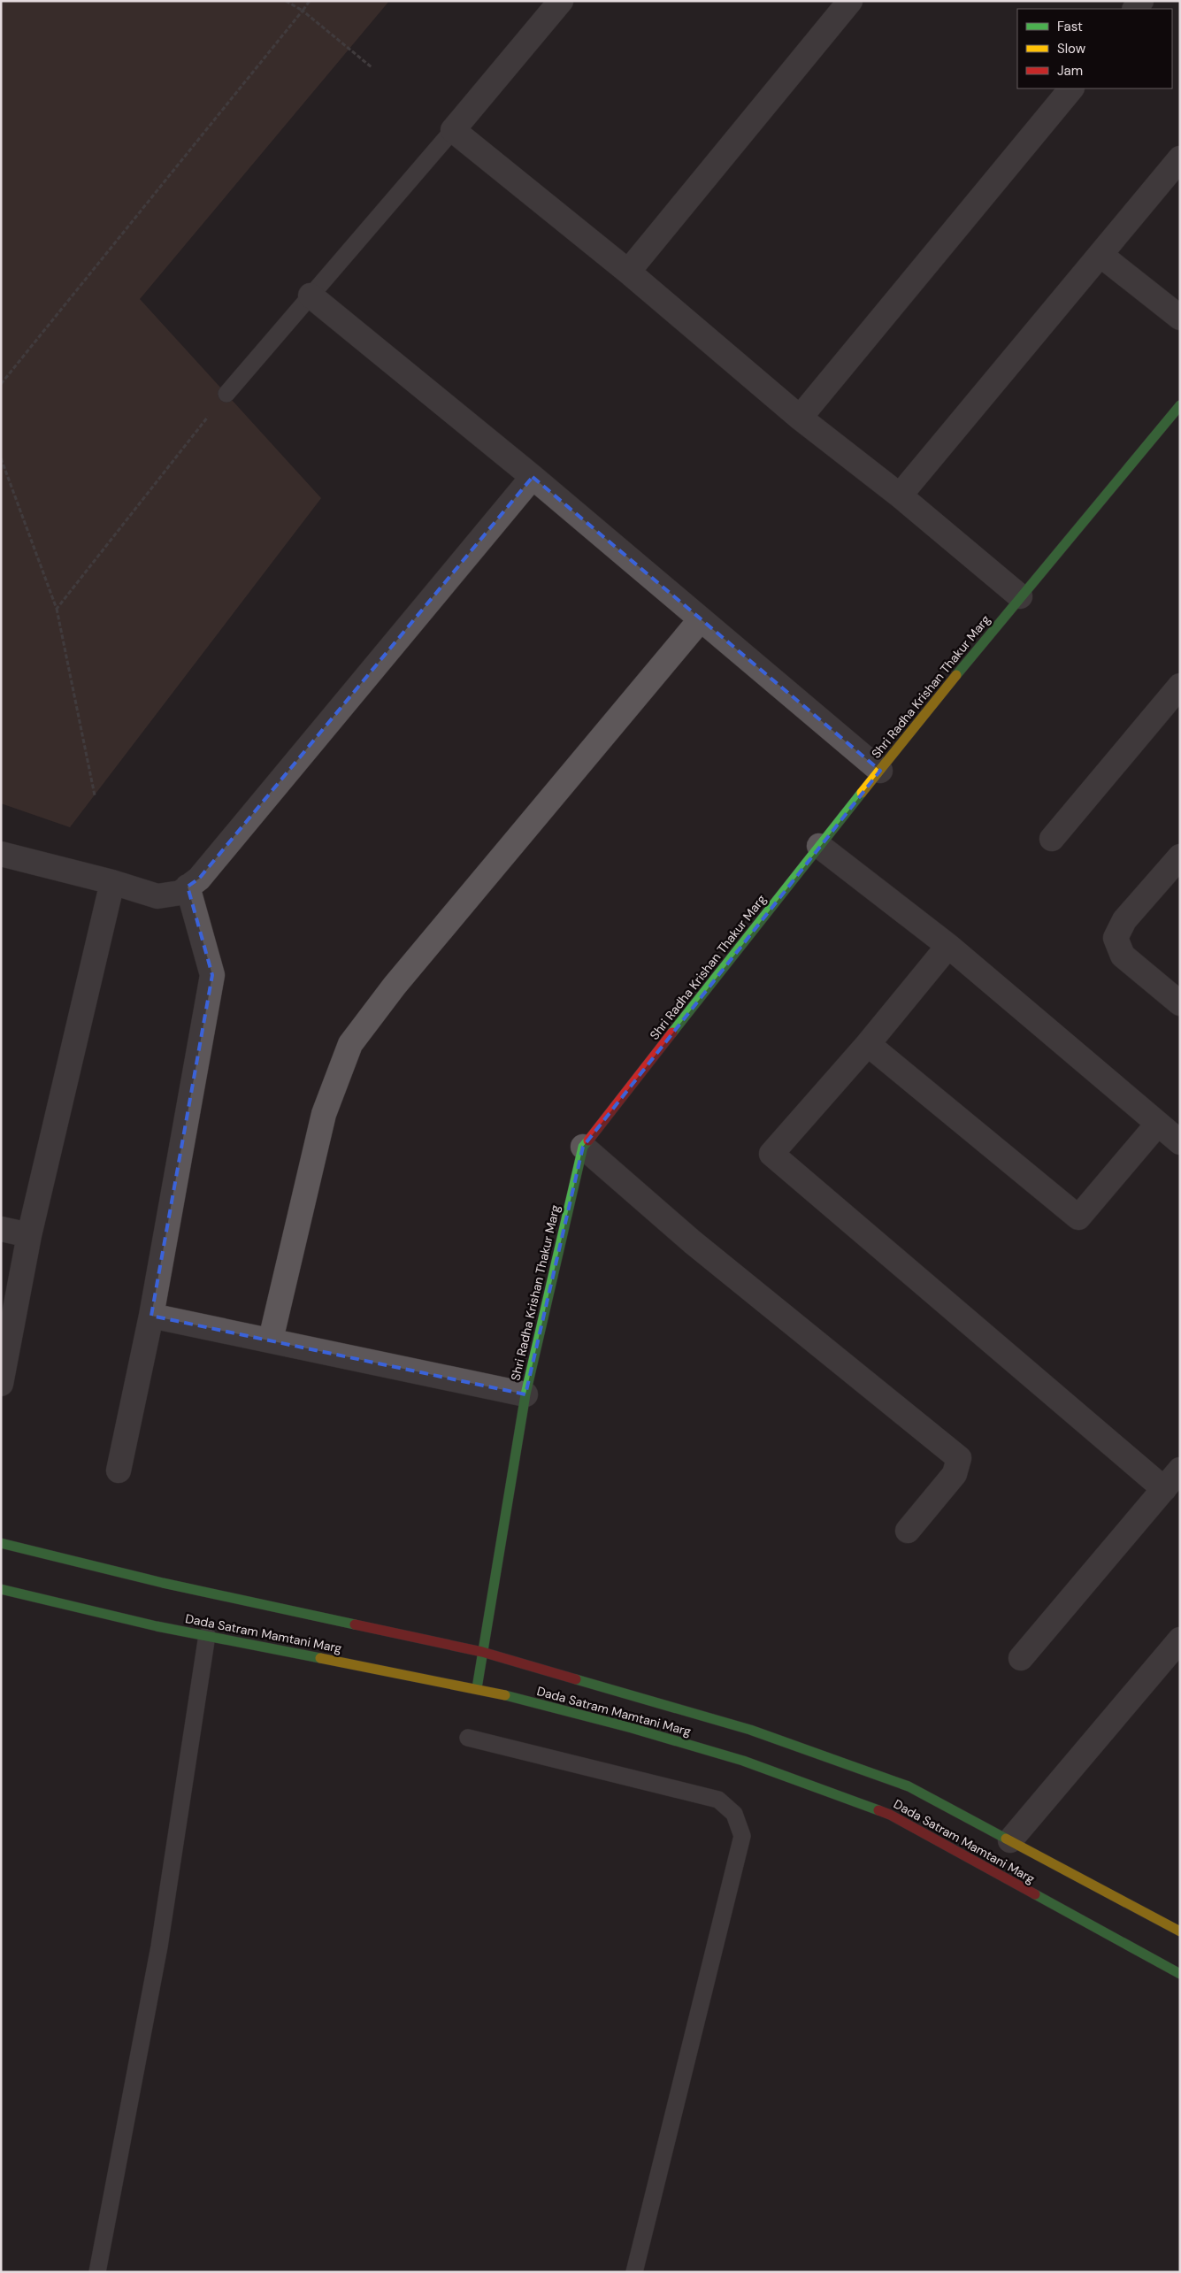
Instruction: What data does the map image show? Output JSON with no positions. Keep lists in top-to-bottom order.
{
  "streets": {
    "street": ["Shri Radha Krishan Thakur Marg", "Dada Satram Mamtani Marg"]
  },
  "crossings": [
    ["Shri Radha Krishan Thakur Marg", "Dada Satram Mamtani Marg"]
  ],
  "legend": ["Fast", "Slow", "Jam"]
}
